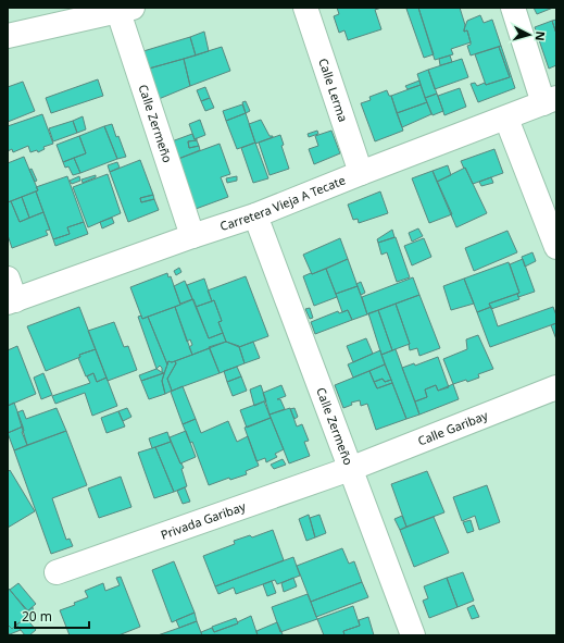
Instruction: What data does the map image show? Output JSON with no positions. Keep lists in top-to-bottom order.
{
  "streets": {
    "street": [
      "Calle Lerma",
      "Calle Zermeño",
      "Carretera Vieja A Tecate",
      "Calle Garibay",
      "Privada Garibay"
    ]
  },
  "crossings": [
    ["Calle Lerma", "Carretera Vieja A Tecate"],
    ["Calle Zermeño", "Carretera Vieja A Tecate"],
    ["Calle Zermeño", "Calle Garibay"],
    ["Calle Zermeño", "Privada Garibay"],
    ["Calle Garibay", "Privada Garibay"]
  ],
  "scale_bar": "20 m",
  "north": "right"
}
